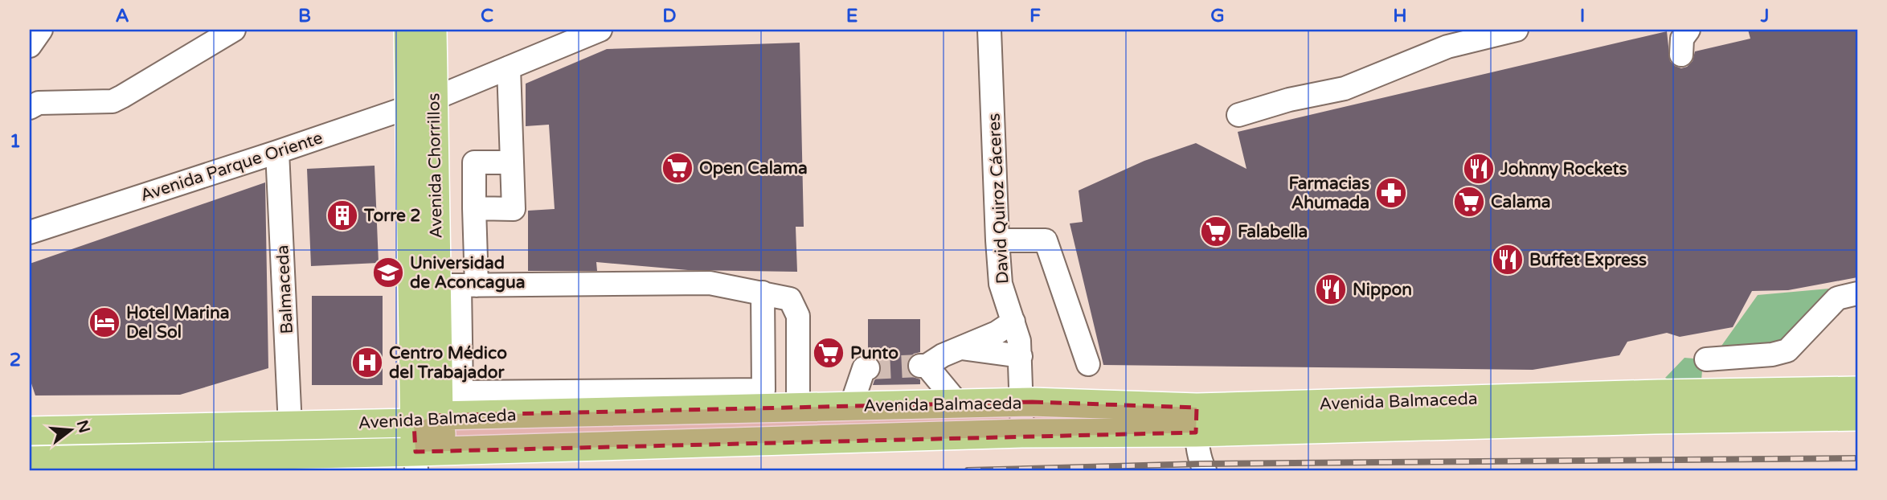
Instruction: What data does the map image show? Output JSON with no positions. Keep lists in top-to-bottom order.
{
  "streets": {
    "main road": ["Avenida Chorrillos", "Avenida Balmaceda"],
    "street": ["Avenida Parque Oriente", "David Quiroz Cáceres", "Balmaceda"]
  },
  "crossings": [
    ["Avenida Chorrillos", "Avenida Parque Oriente"],
    ["Avenida Chorrillos", "Avenida Balmaceda"],
    ["Avenida Parque Oriente", "Balmaceda"],
    ["David Quiroz Cáceres", "Avenida Balmaceda"],
    ["Balmaceda", "Avenida Balmaceda"]
  ],
  "places": {
    "supermarket": [
      "Open Calama",
      "Calama",
      "Falabella",
      "Punto"
    ],
    "restaurant": ["Johnny Rockets", "Buffet Express", "Nippon"],
    "pharmacy": ["Farmacias Ahumada"],
    "building": ["Torre 2"],
    "school or university": ["Universidad de Aconcagua"],
    "hotel": ["Hotel Marina Del Sol"],
    "hospital": ["Centro Médico del Trabajador"]
  },
  "north": "right",
  "grid": {
    "columns": [
      "A",
      "B",
      "C",
      "D",
      "E",
      "F",
      "G",
      "H",
      "I",
      "J"
    ],
    "rows": ["1", "2"]
  }
}
